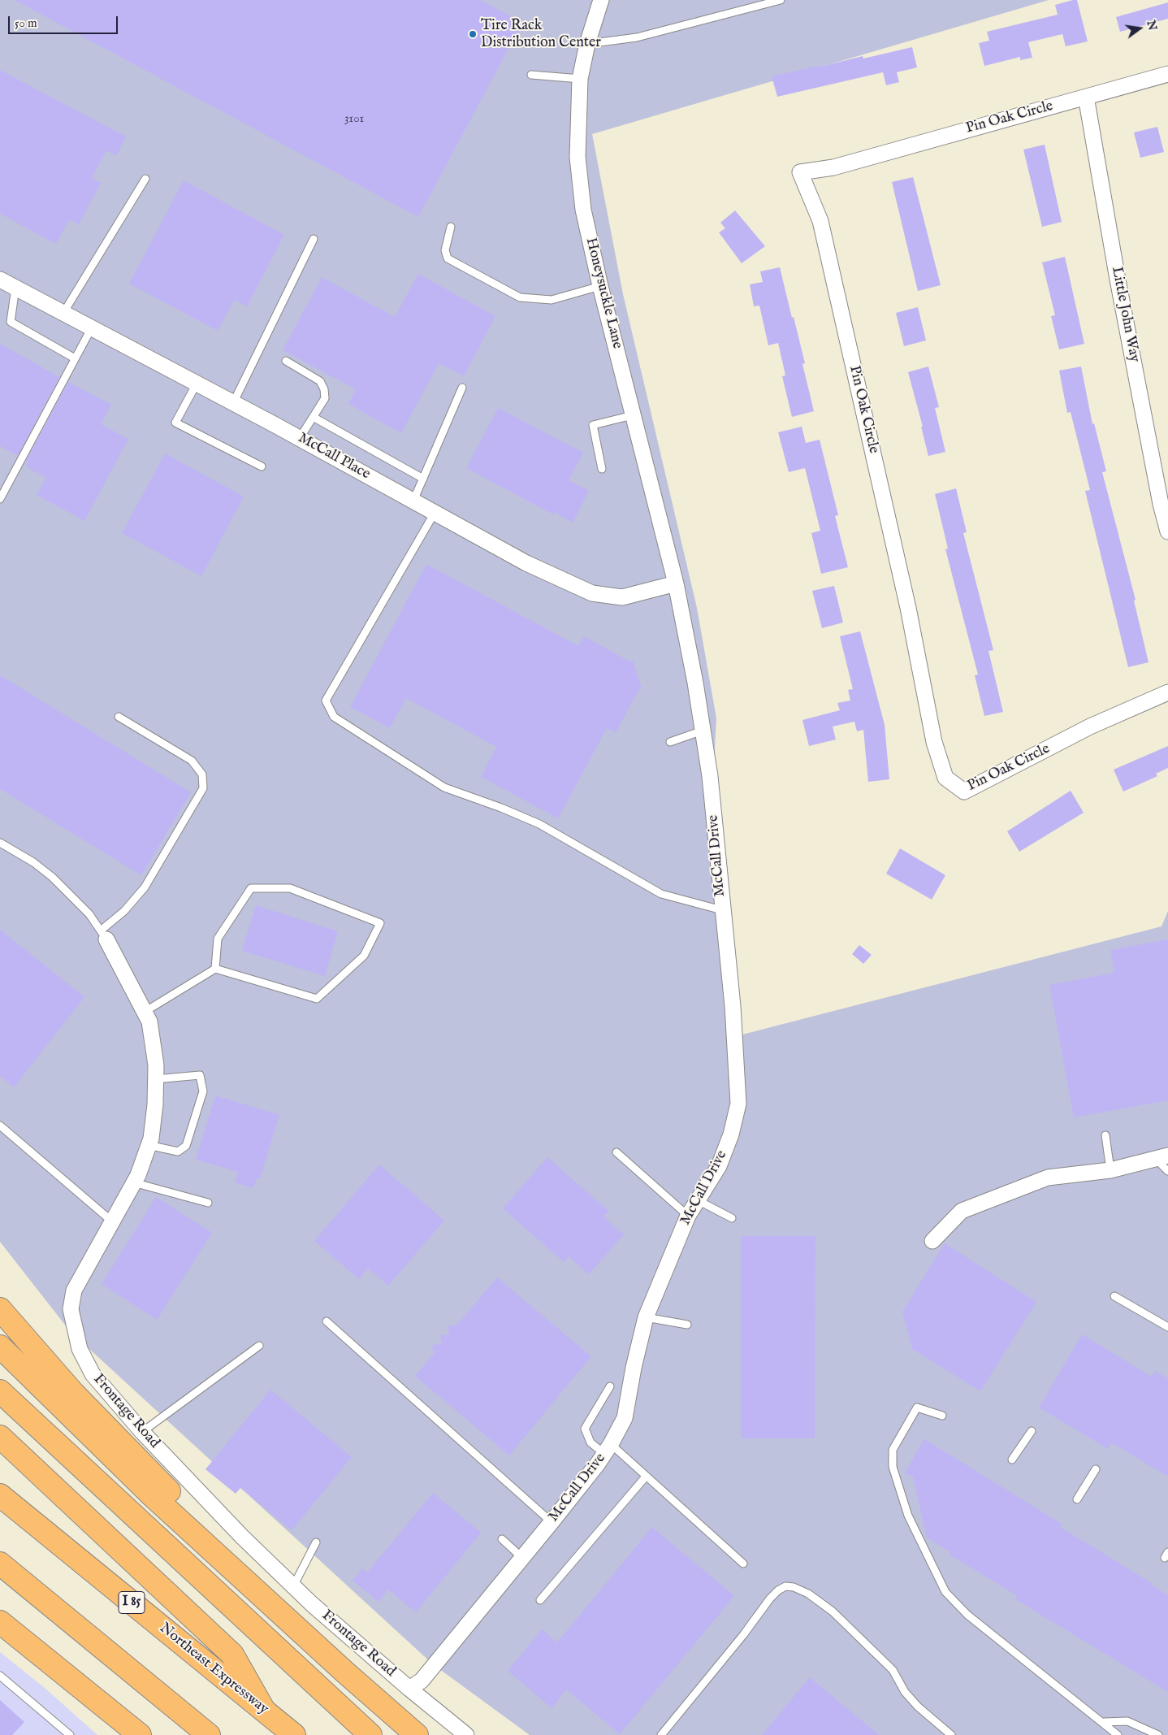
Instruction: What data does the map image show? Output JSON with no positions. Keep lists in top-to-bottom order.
{
  "streets": {
    "highway": ["I 85", "Northeast Expressway"],
    "street": [
      "Pin Oak Circle",
      "Honeysuckle Lane",
      "Little John Way",
      "McCall Place",
      "McCall Drive",
      "Frontage Road"
    ]
  },
  "crossings": [
    ["Pin Oak Circle", "Little John Way"],
    ["Honeysuckle Lane", "McCall Place"],
    ["Honeysuckle Lane", "McCall Drive"],
    ["McCall Place", "McCall Drive"],
    ["McCall Drive", "Frontage Road"]
  ],
  "places": ["Tire Rack Distribution Center"],
  "house_numbers": ["3101"],
  "scale_bar": "50 m",
  "north": "right"
}
